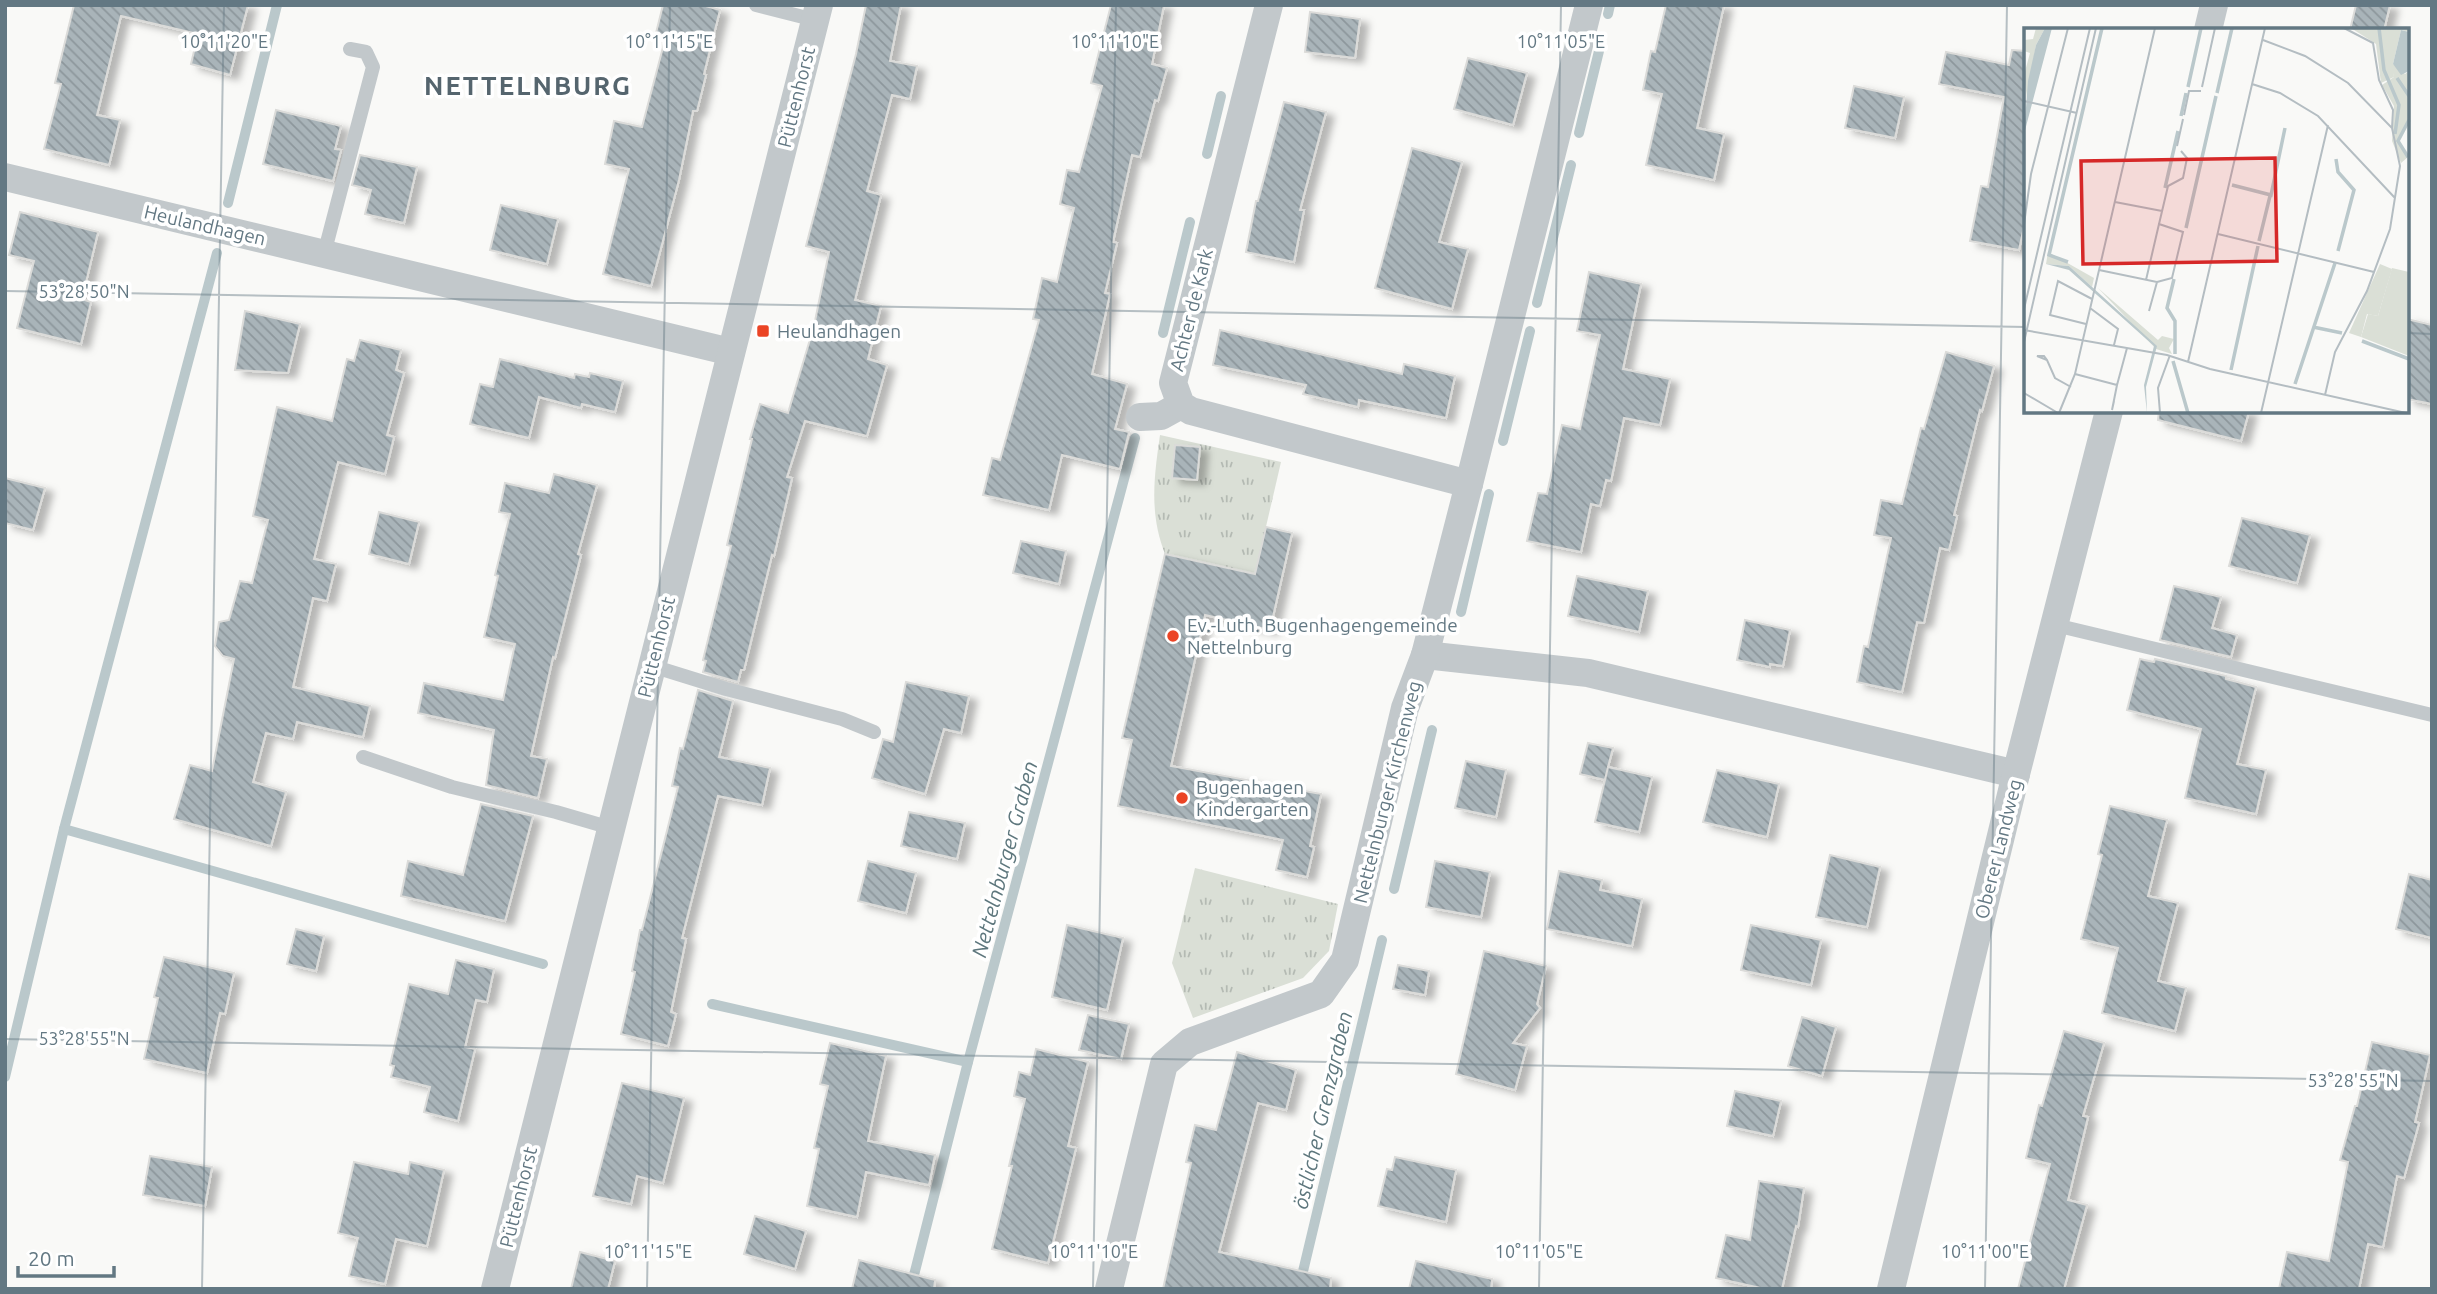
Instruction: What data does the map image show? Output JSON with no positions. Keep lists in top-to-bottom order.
{
  "streets": {
    "street": [
      "Püttenhorst",
      "Heulandhagen",
      "Achter de Kark",
      "Nettelnburger Kirchenweg",
      "Oberer Landweg"
    ]
  },
  "crossings": [
    ["Püttenhorst", "Heulandhagen"],
    ["Nettelnburger Kirchenweg", "Oberer Landweg"]
  ],
  "districts": ["NETTELNBURG"],
  "water": ["Nettelnburger Graben", "östlicher Grenzgraben"],
  "places": {
    "transit": ["Heulandhagen"],
    "other": ["Ev.-Luth. Bugenhagengemeinde Nettelnburg", "Bugenhagen Kindergarten"]
  },
  "scale_bar": "20 m",
  "coordinates": [
    "10°11'20\"E",
    "10°11'15\"E",
    "10°11'10\"E",
    "10°11'05\"E",
    "53°28'50\"N",
    "53°28'55\"N",
    "10°11'00\"E"
  ]
}
